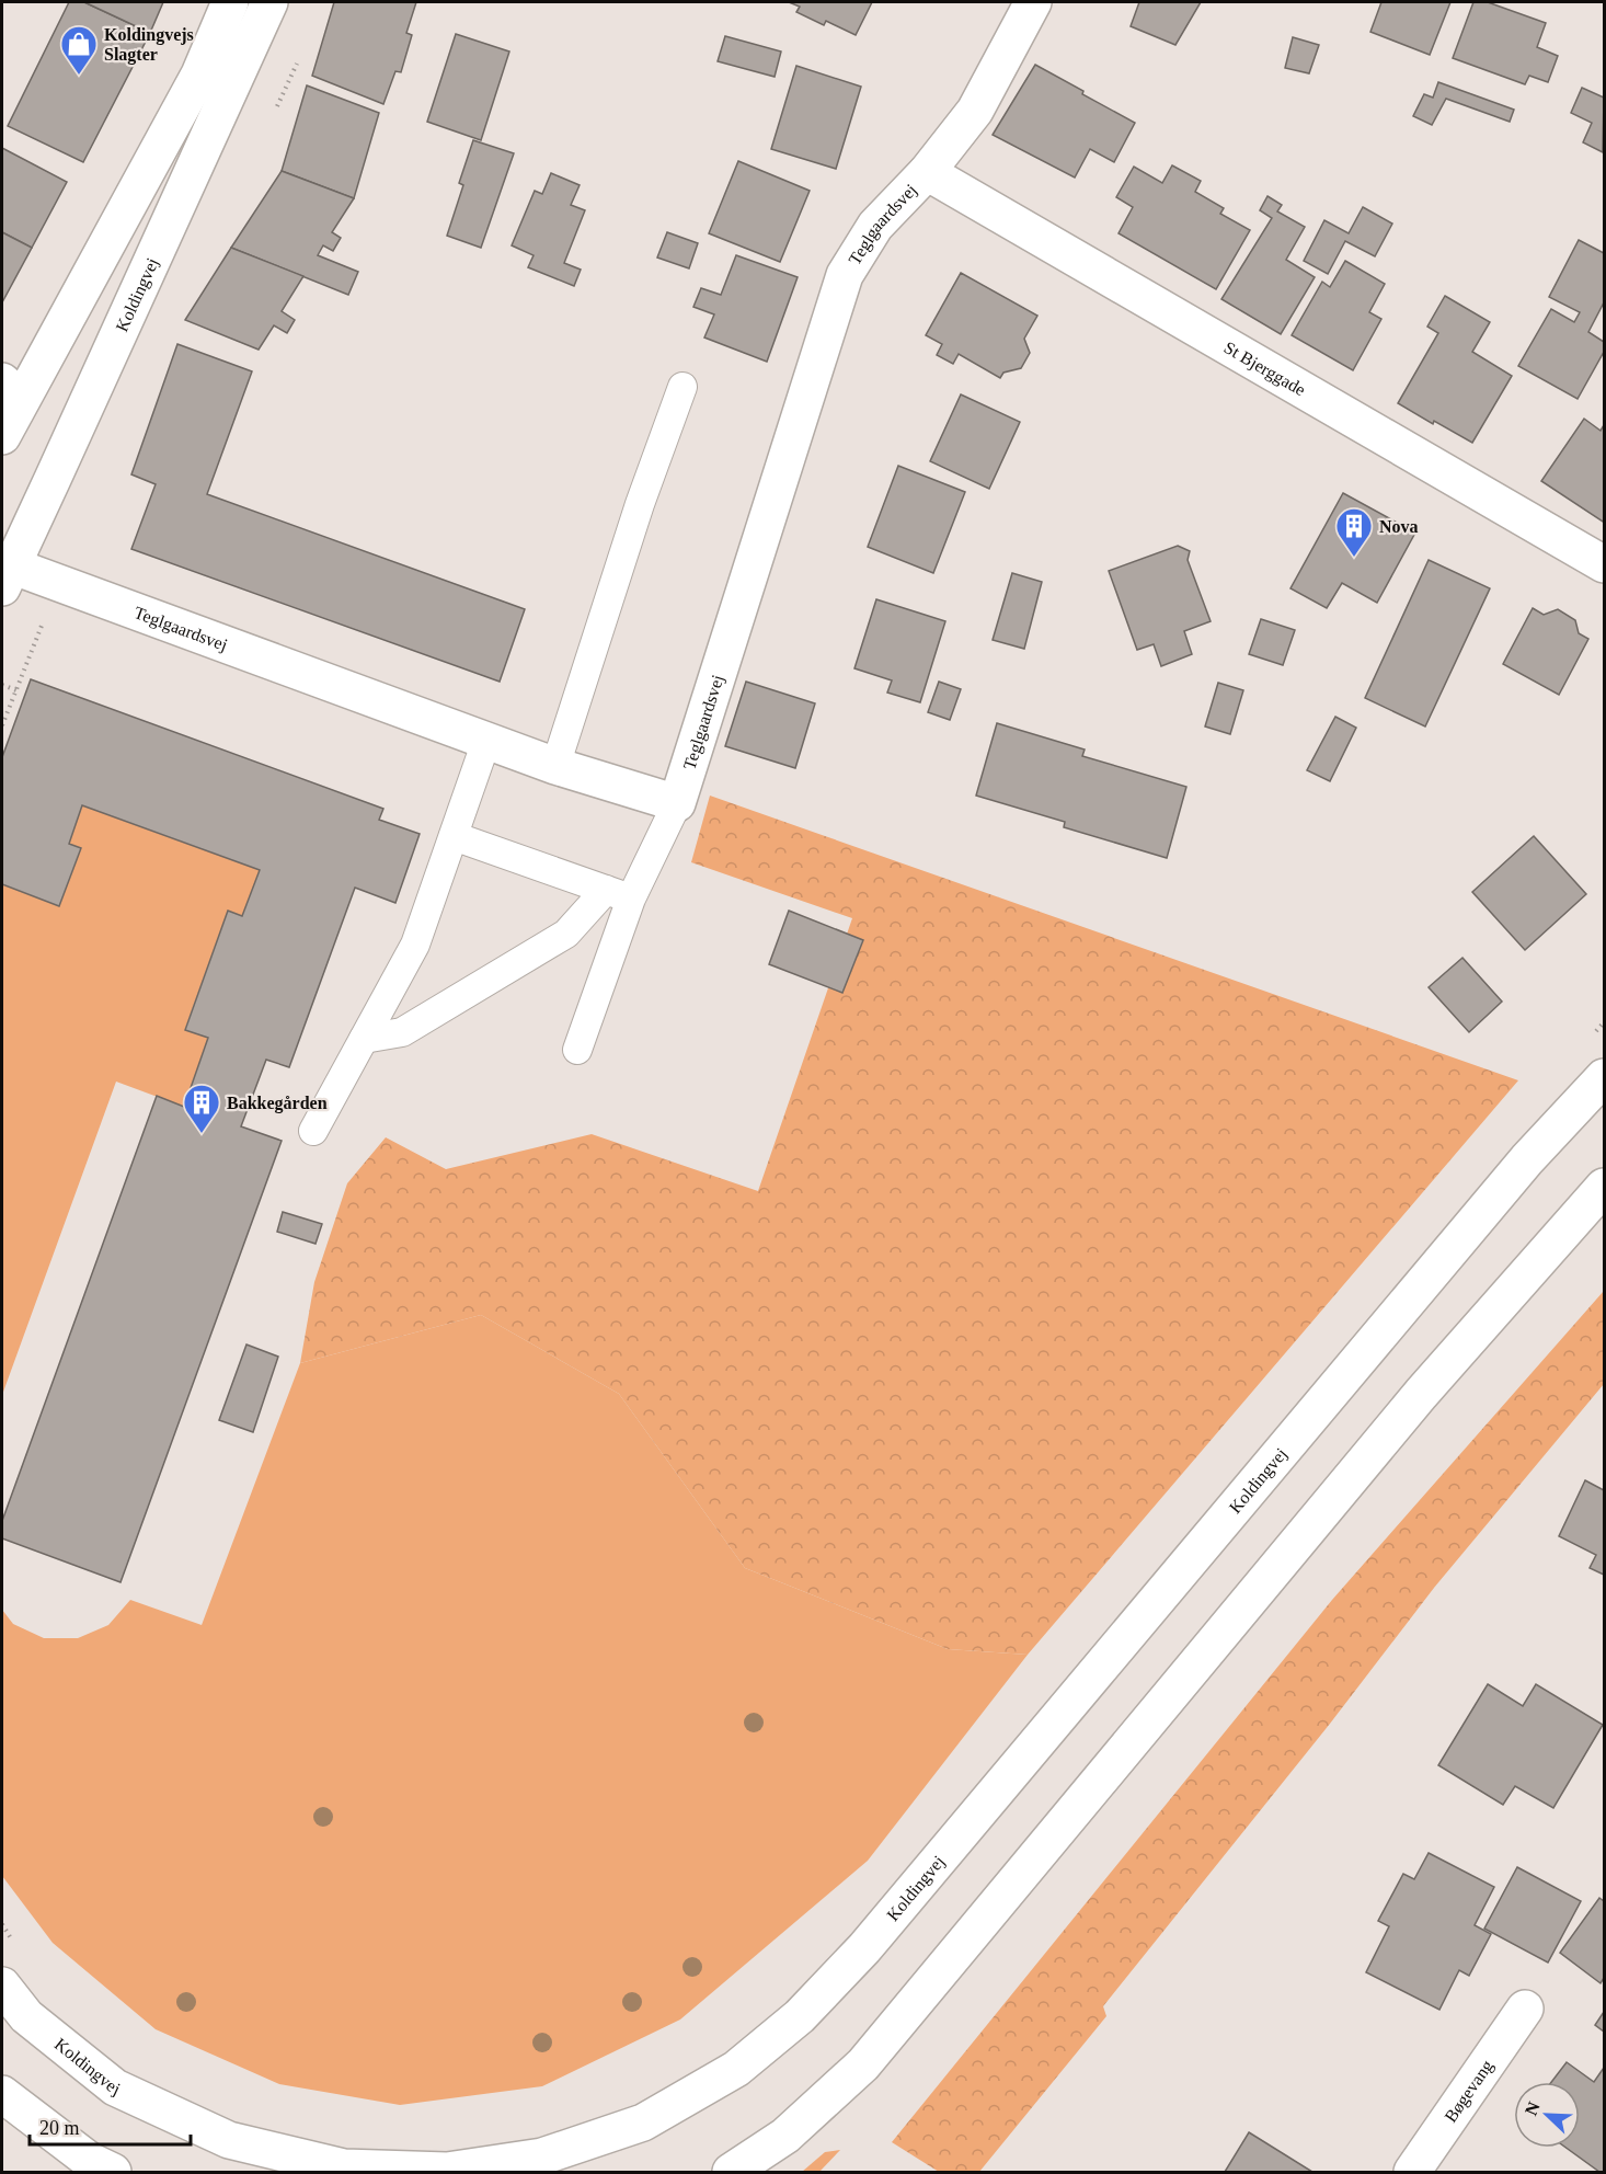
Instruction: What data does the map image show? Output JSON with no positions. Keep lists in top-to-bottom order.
{
  "streets": {
    "main road": [
      "Teglgaardsvej",
      "Koldingvej",
      "St Bjerggade",
      "Bøgevang"
    ]
  },
  "crossings": [
    ["Teglgaardsvej", "Koldingvej"],
    ["Teglgaardsvej", "St Bjerggade"]
  ],
  "places": {
    "shop": ["Koldingvejs Slagter"],
    "building": ["Nova", "Bakkegården"]
  },
  "scale_bar": "20 m",
  "north": "top left"
}
